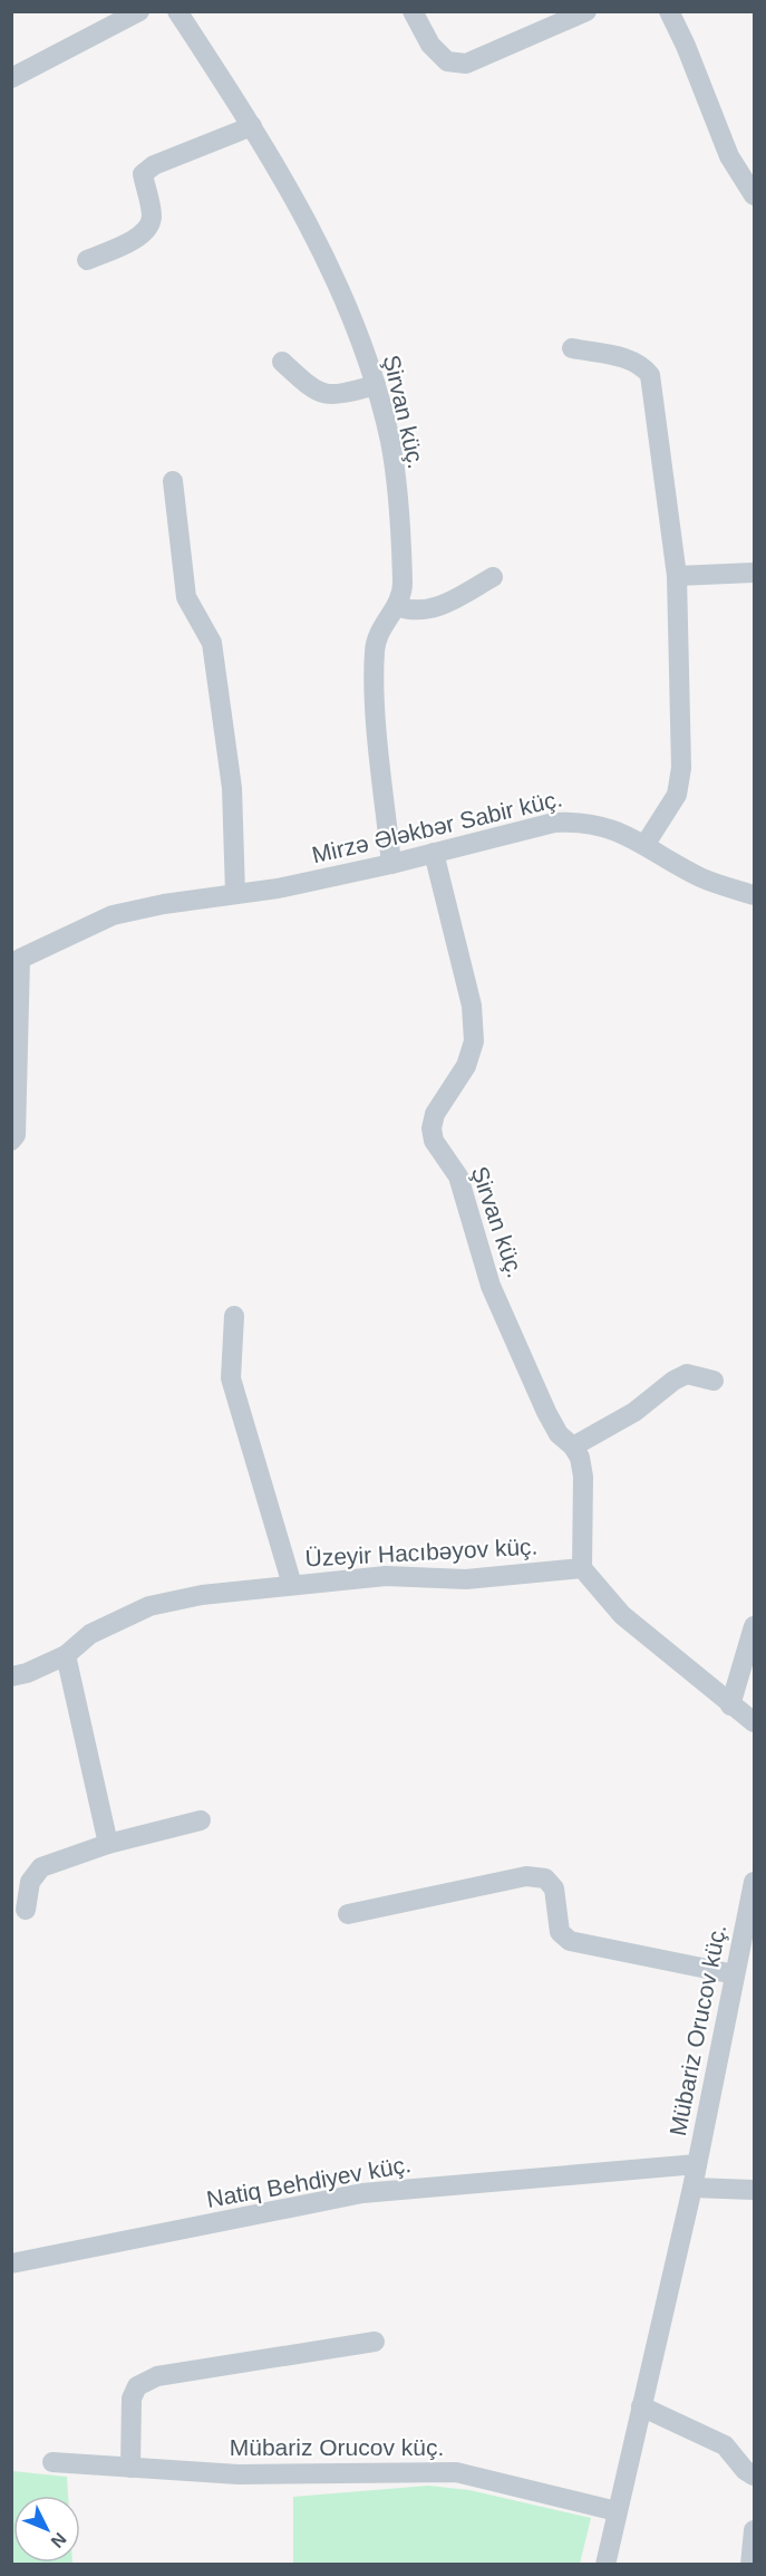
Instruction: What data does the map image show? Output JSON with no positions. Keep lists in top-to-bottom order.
{
  "streets": {
    "street": [
      "Şirvan küç.",
      "Mirzə Ələkbər Sabir küç.",
      "Üzeyir Hacıbəyov küç.",
      "Mübariz Orucov küç.",
      "Natiq Behdiyev küç."
    ]
  },
  "crossings": [
    ["Şirvan küç.", "Mirzə Ələkbər Sabir küç."],
    ["Şirvan küç.", "Üzeyir Hacıbəyov küç."],
    ["Mübariz Orucov küç.", "Natiq Behdiyev küç."]
  ],
  "north": "bottom right"
}
